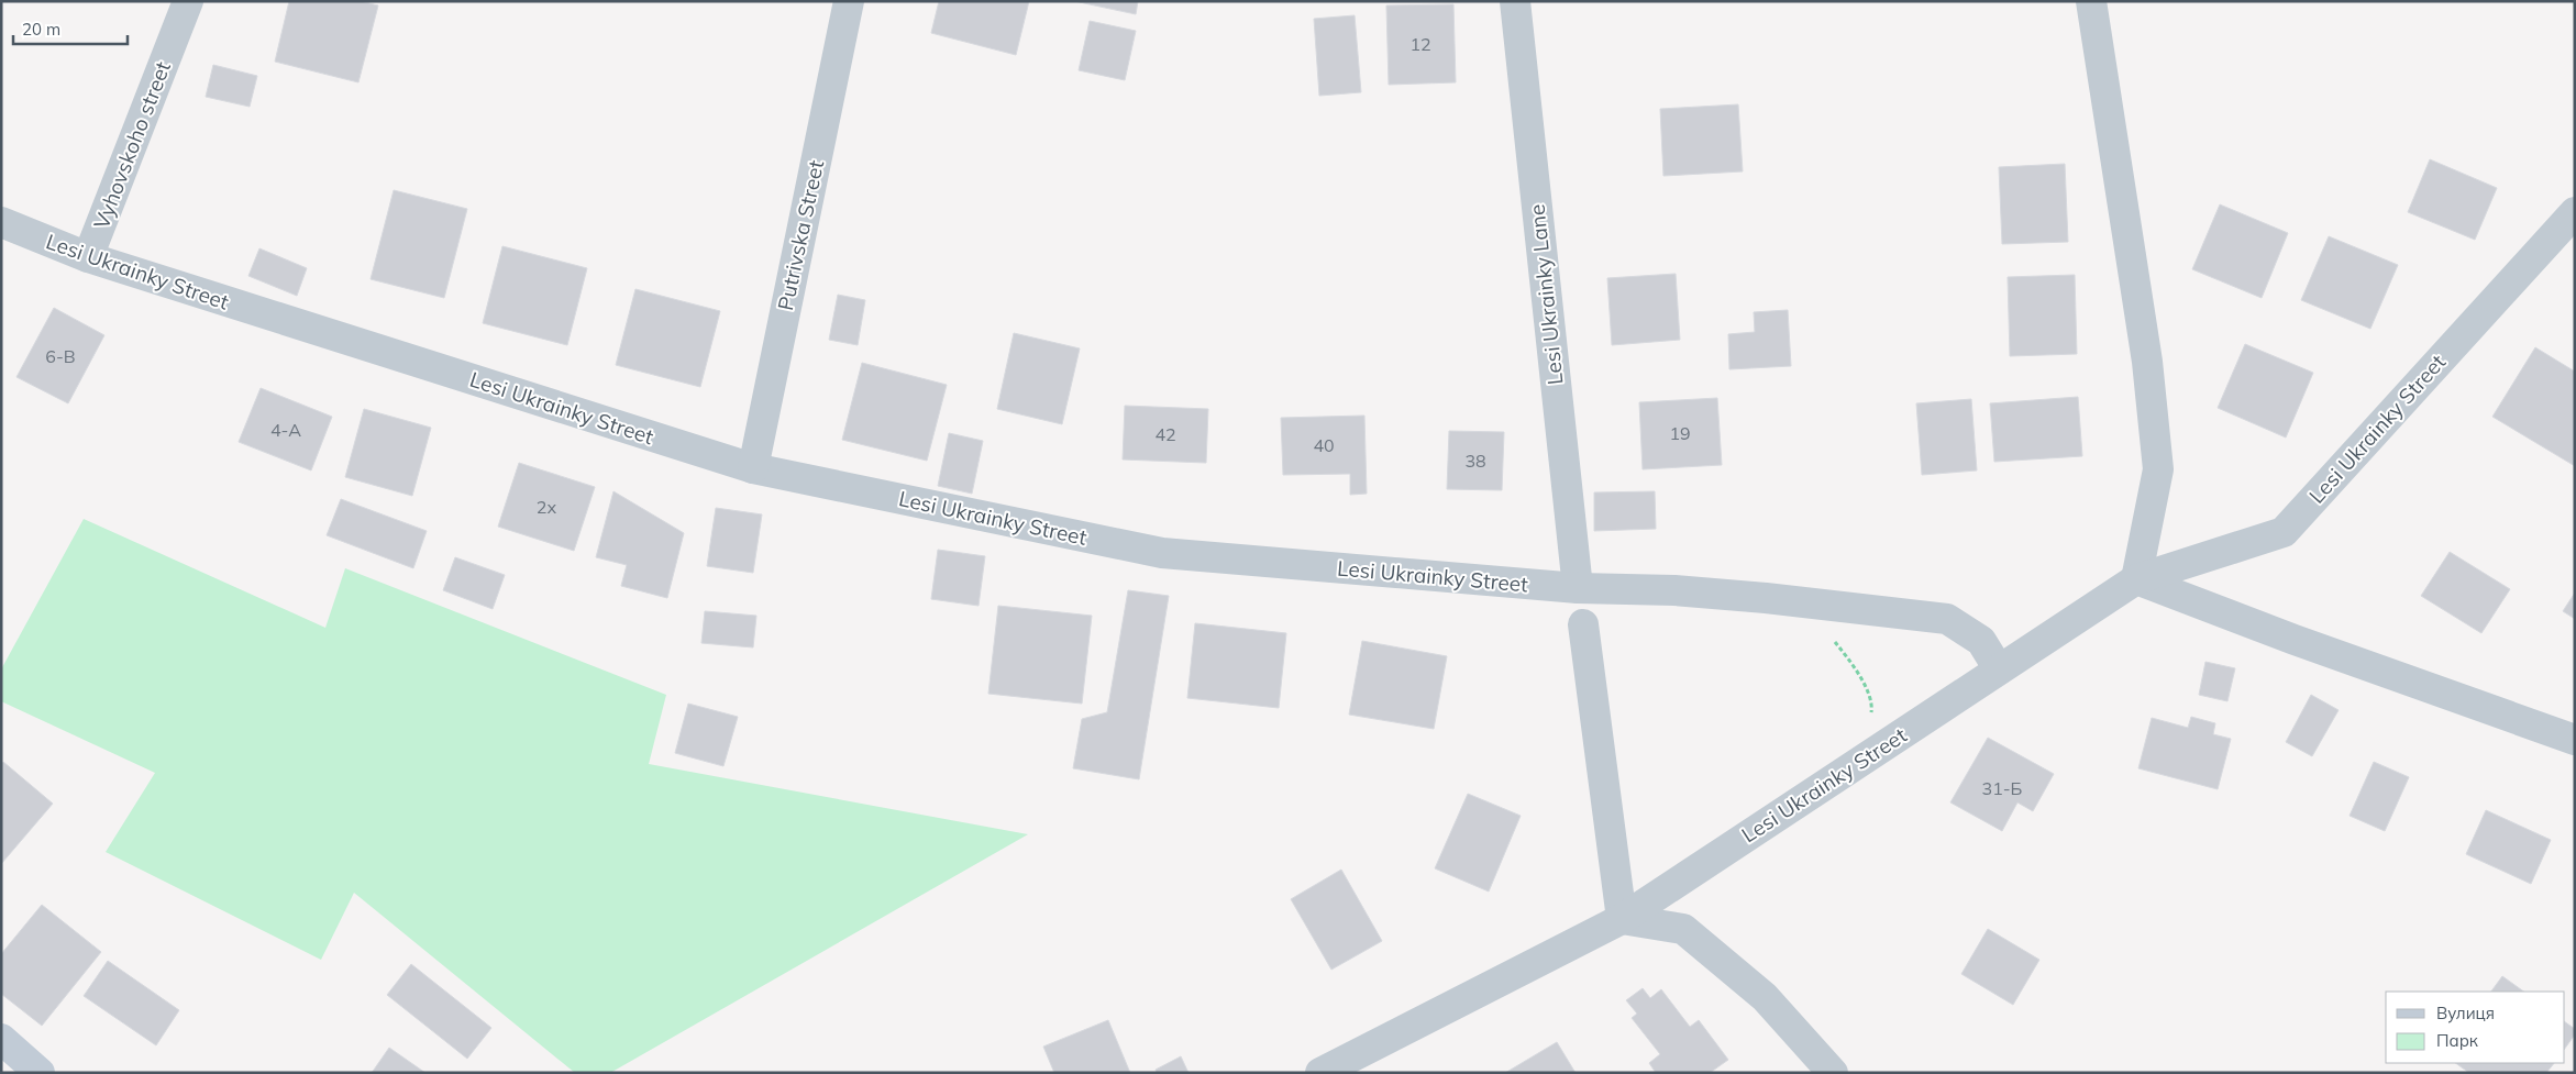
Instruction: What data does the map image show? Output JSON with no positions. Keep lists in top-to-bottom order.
{
  "streets": {
    "street": [
      "Vyhovskoho street",
      "Putrivska Street",
      "Lesi Ukrainky Street",
      "Lesi Ukrainky Lane"
    ]
  },
  "crossings": [
    ["Vyhovskoho street", "Lesi Ukrainky Street"],
    ["Putrivska Street", "Lesi Ukrainky Street"],
    ["Lesi Ukrainky Street", "Lesi Ukrainky Lane"]
  ],
  "house_numbers": [
    "12",
    "6-В",
    "4-А",
    "19",
    "42",
    "40",
    "38",
    "2х",
    "31-Б"
  ],
  "legend": ["Вулиця", "Парк"],
  "scale_bar": "20 m"
}
